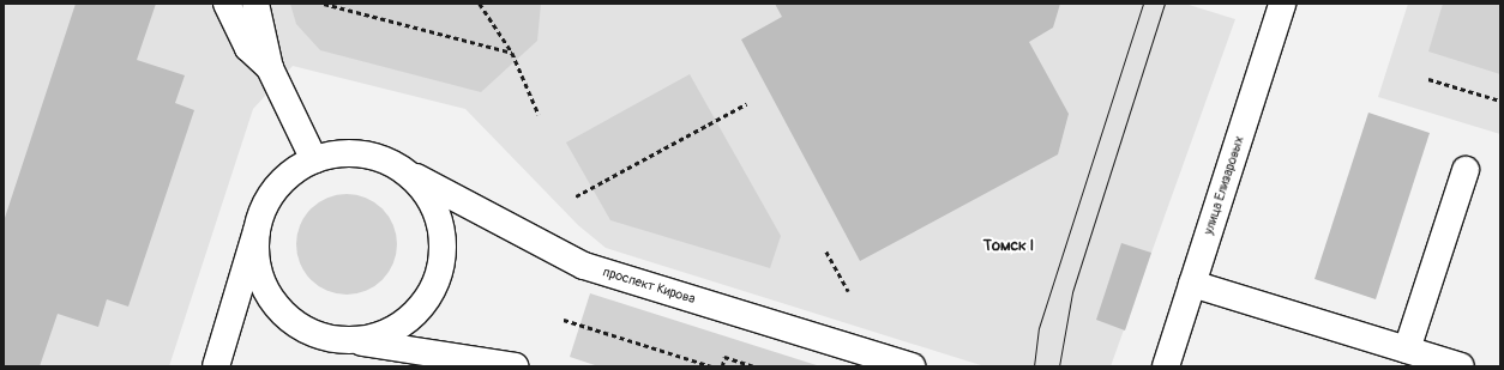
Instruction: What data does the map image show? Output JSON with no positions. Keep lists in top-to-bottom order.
{
  "streets": {
    "main road": ["улица Елизаровых", "проспект Кирова"]
  },
  "districts": ["Томск I"]
}
